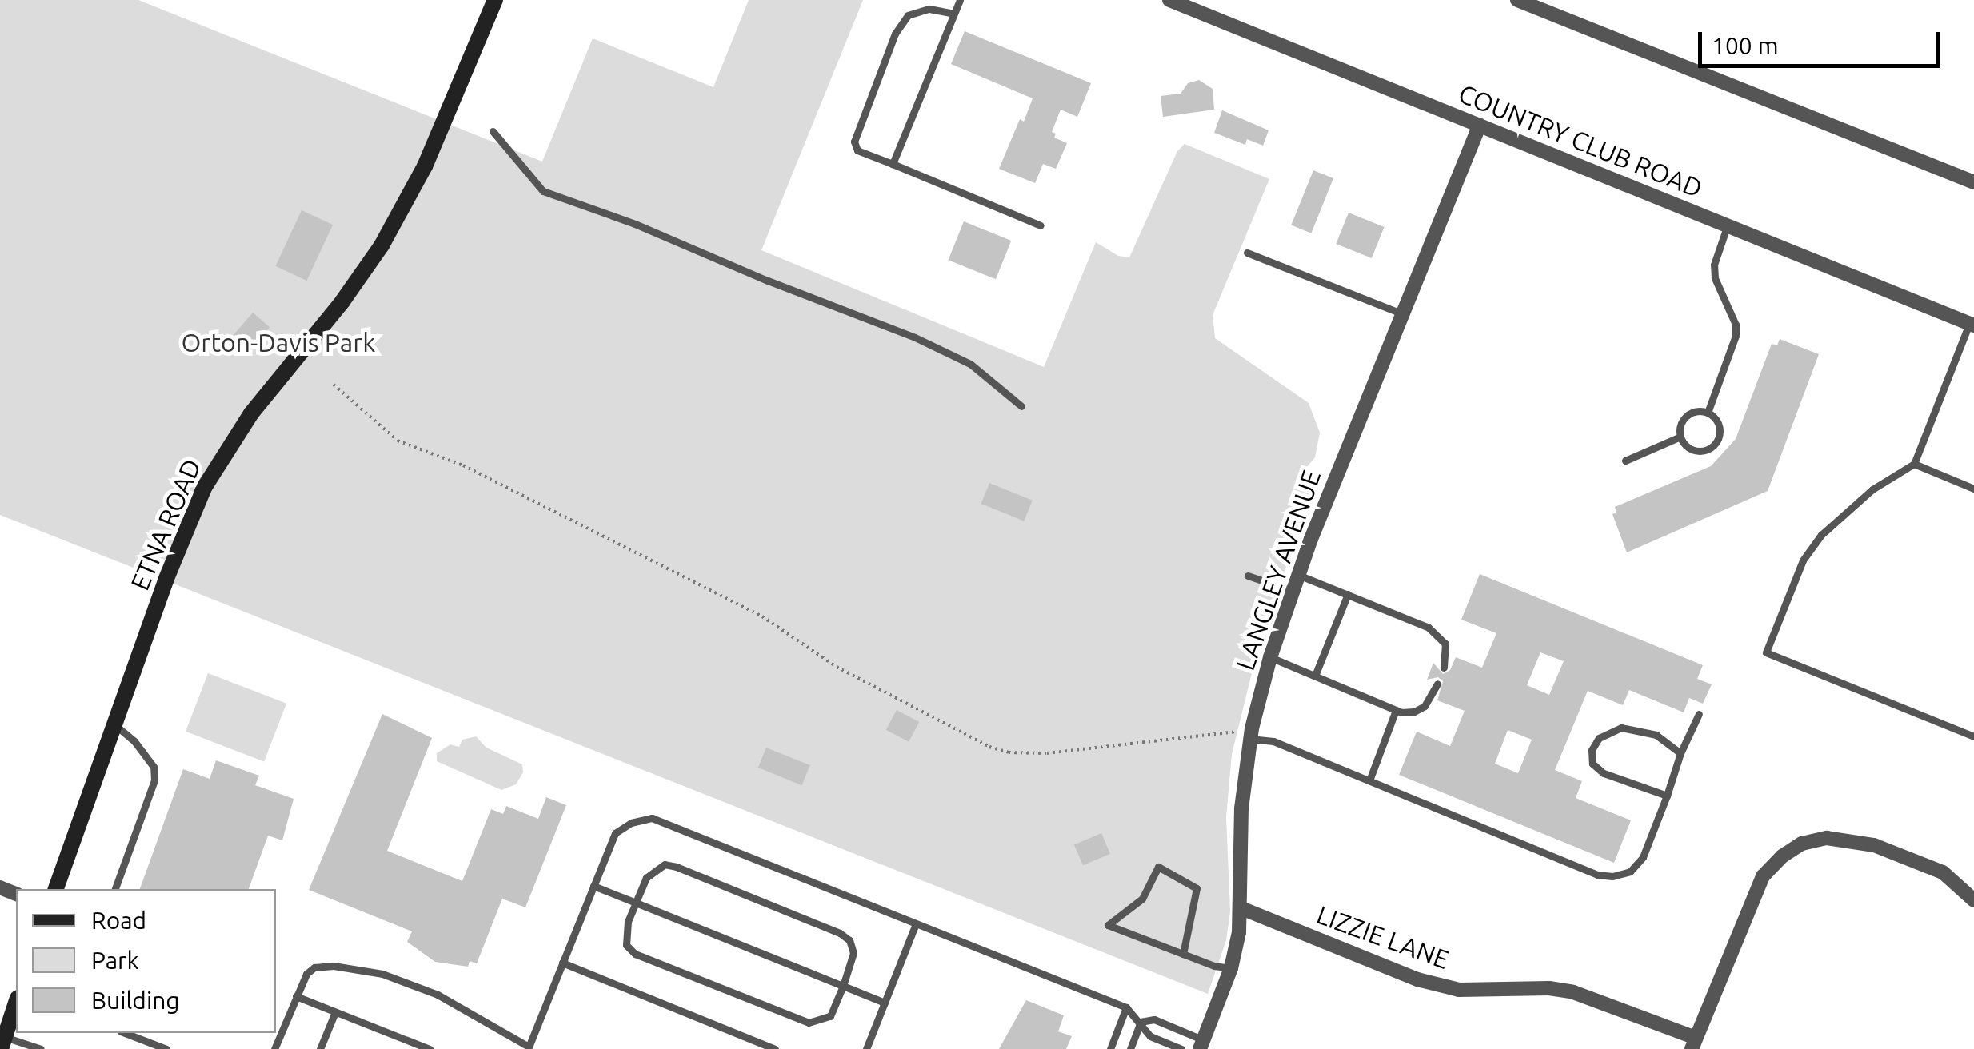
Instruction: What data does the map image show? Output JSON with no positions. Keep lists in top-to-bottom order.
{
  "streets": {
    "street": [
      "COUNTRY CLUB ROAD",
      "ETNA ROAD",
      "LANGLEY AVENUE",
      "LIZZIE LANE"
    ]
  },
  "crossings": [
    ["COUNTRY CLUB ROAD", "LANGLEY AVENUE"],
    ["LANGLEY AVENUE", "LIZZIE LANE"]
  ],
  "parks": ["Orton-Davis Park"],
  "legend": ["Road", "Park", "Building"],
  "scale_bar": "100 m"
}
